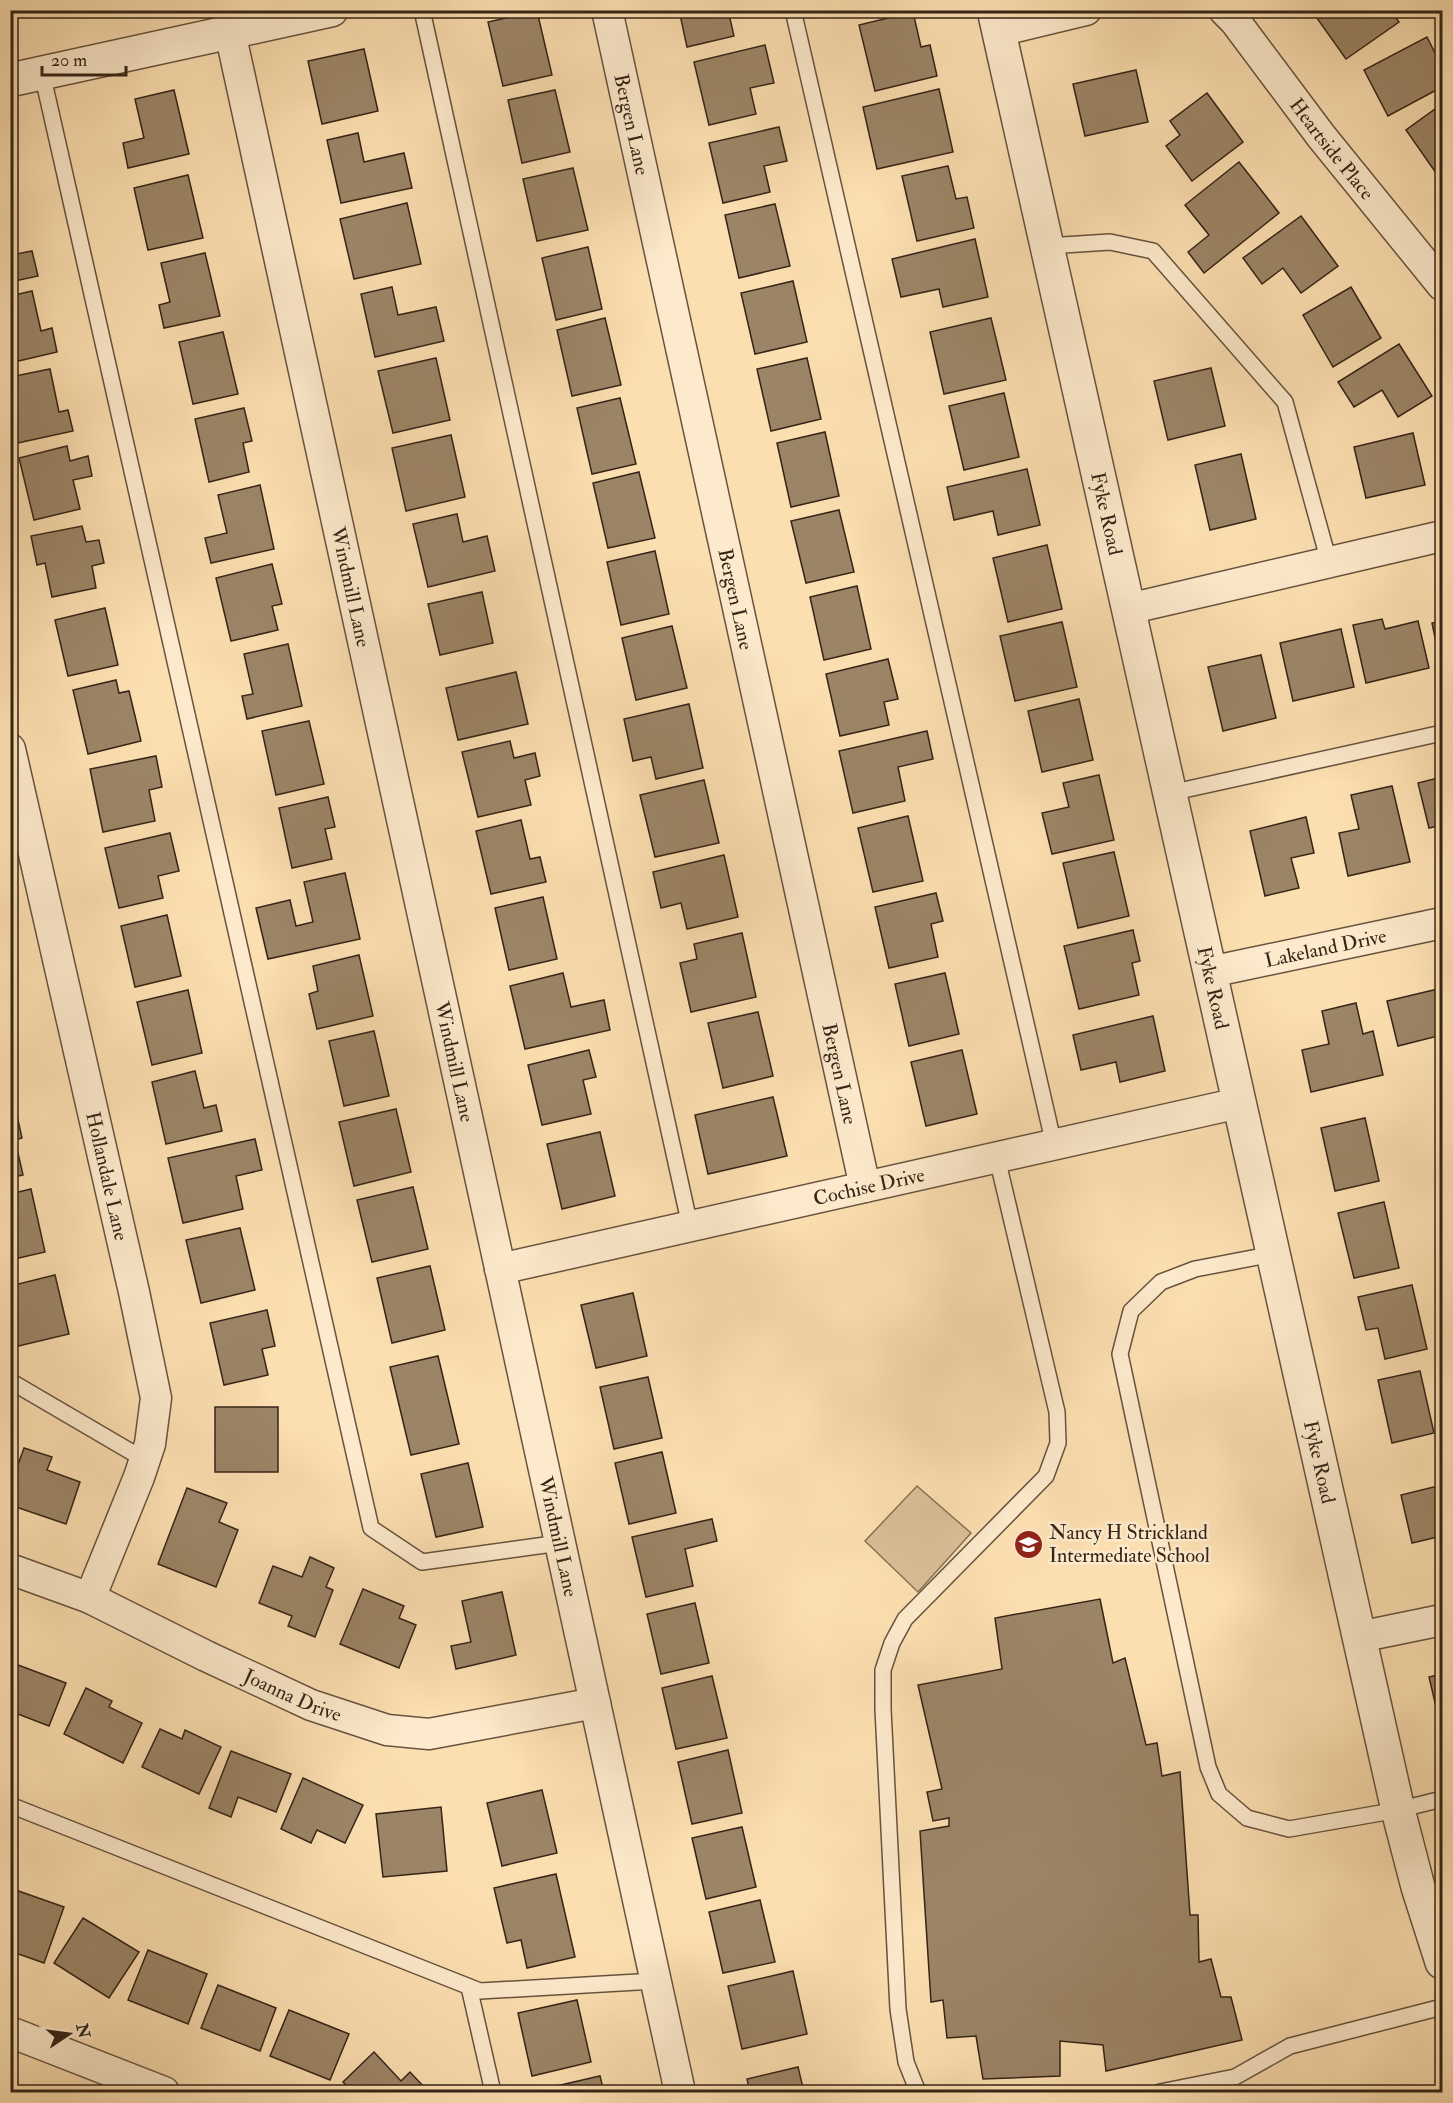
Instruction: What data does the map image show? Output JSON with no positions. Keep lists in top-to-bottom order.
{
  "streets": {
    "street": [
      "Bergen Lane",
      "Heartside Place",
      "Fyke Road",
      "Windmill Lane",
      "Lakeland Drive",
      "Hollandale Lane",
      "Cochise Drive",
      "Joanna Drive"
    ]
  },
  "crossings": [
    ["Bergen Lane", "Cochise Drive"],
    ["Fyke Road", "Lakeland Drive"],
    ["Fyke Road", "Cochise Drive"],
    ["Windmill Lane", "Cochise Drive"],
    ["Windmill Lane", "Joanna Drive"],
    ["Hollandale Lane", "Joanna Drive"]
  ],
  "places": {
    "school or university": ["Nancy H Strickland Intermediate School"]
  },
  "scale_bar": "20 m",
  "north": "right"
}
